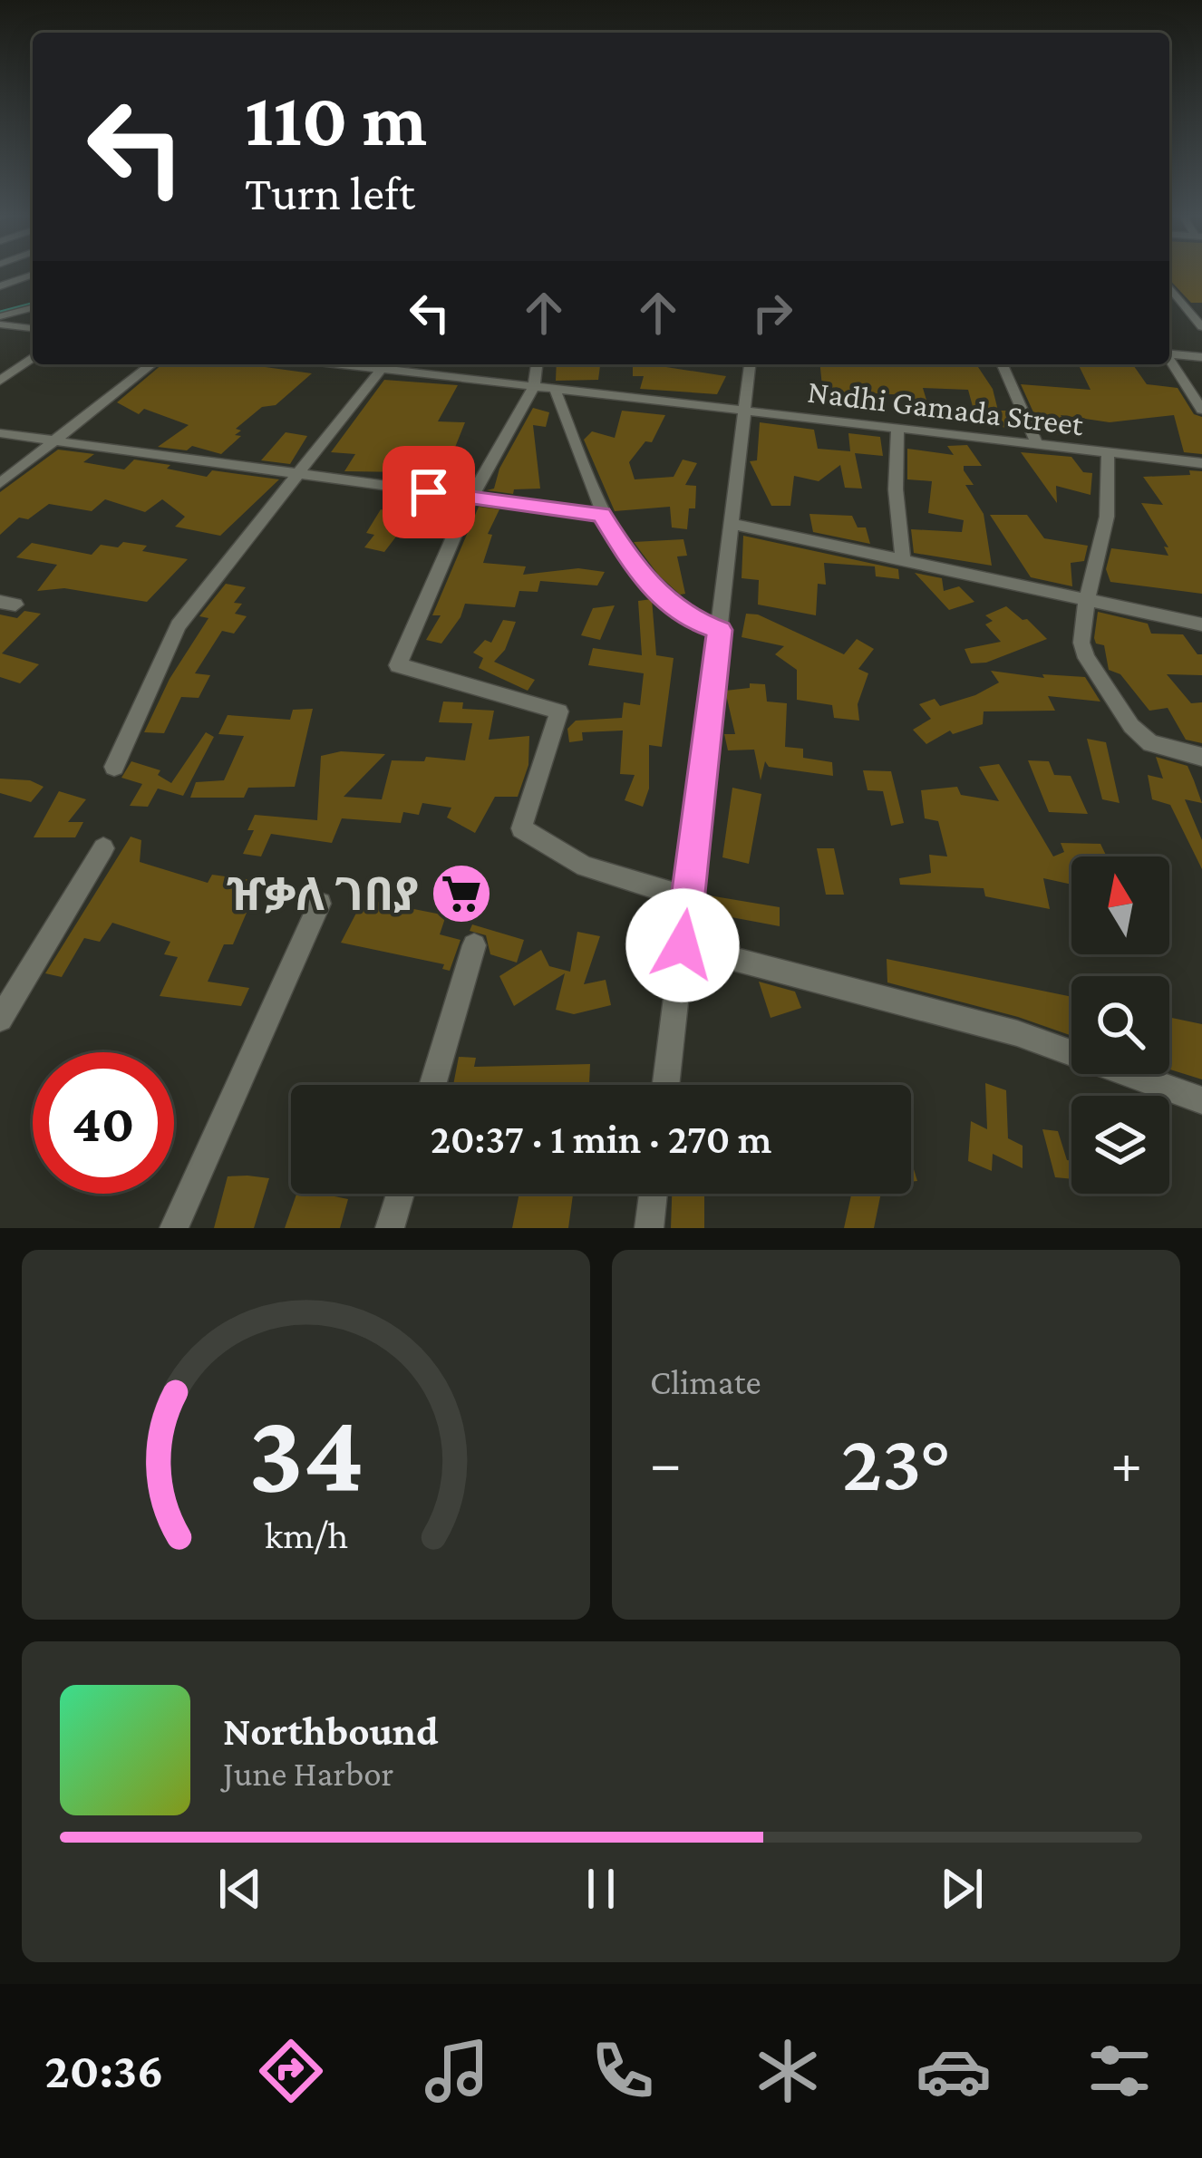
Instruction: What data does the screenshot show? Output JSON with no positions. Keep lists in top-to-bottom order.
{
  "streets": {
    "street": ["Nadhi Gamada Street"]
  },
  "places": {
    "supermarket": ["ዠቃለ ገበያ"]
  },
  "north": "top",
  "page": {
    "turn": ["110 m", "Turn left"],
    "limit": "40",
    "trip": "20:37 · 1 min · 270 m",
    "tile": "Climate",
    "heat": ["−", "23°", "+"],
    "song": ["Northbound", "June Harbor"],
    "tabs": "20:36",
    "gauge": ["34", "km/h"]
  }
}
